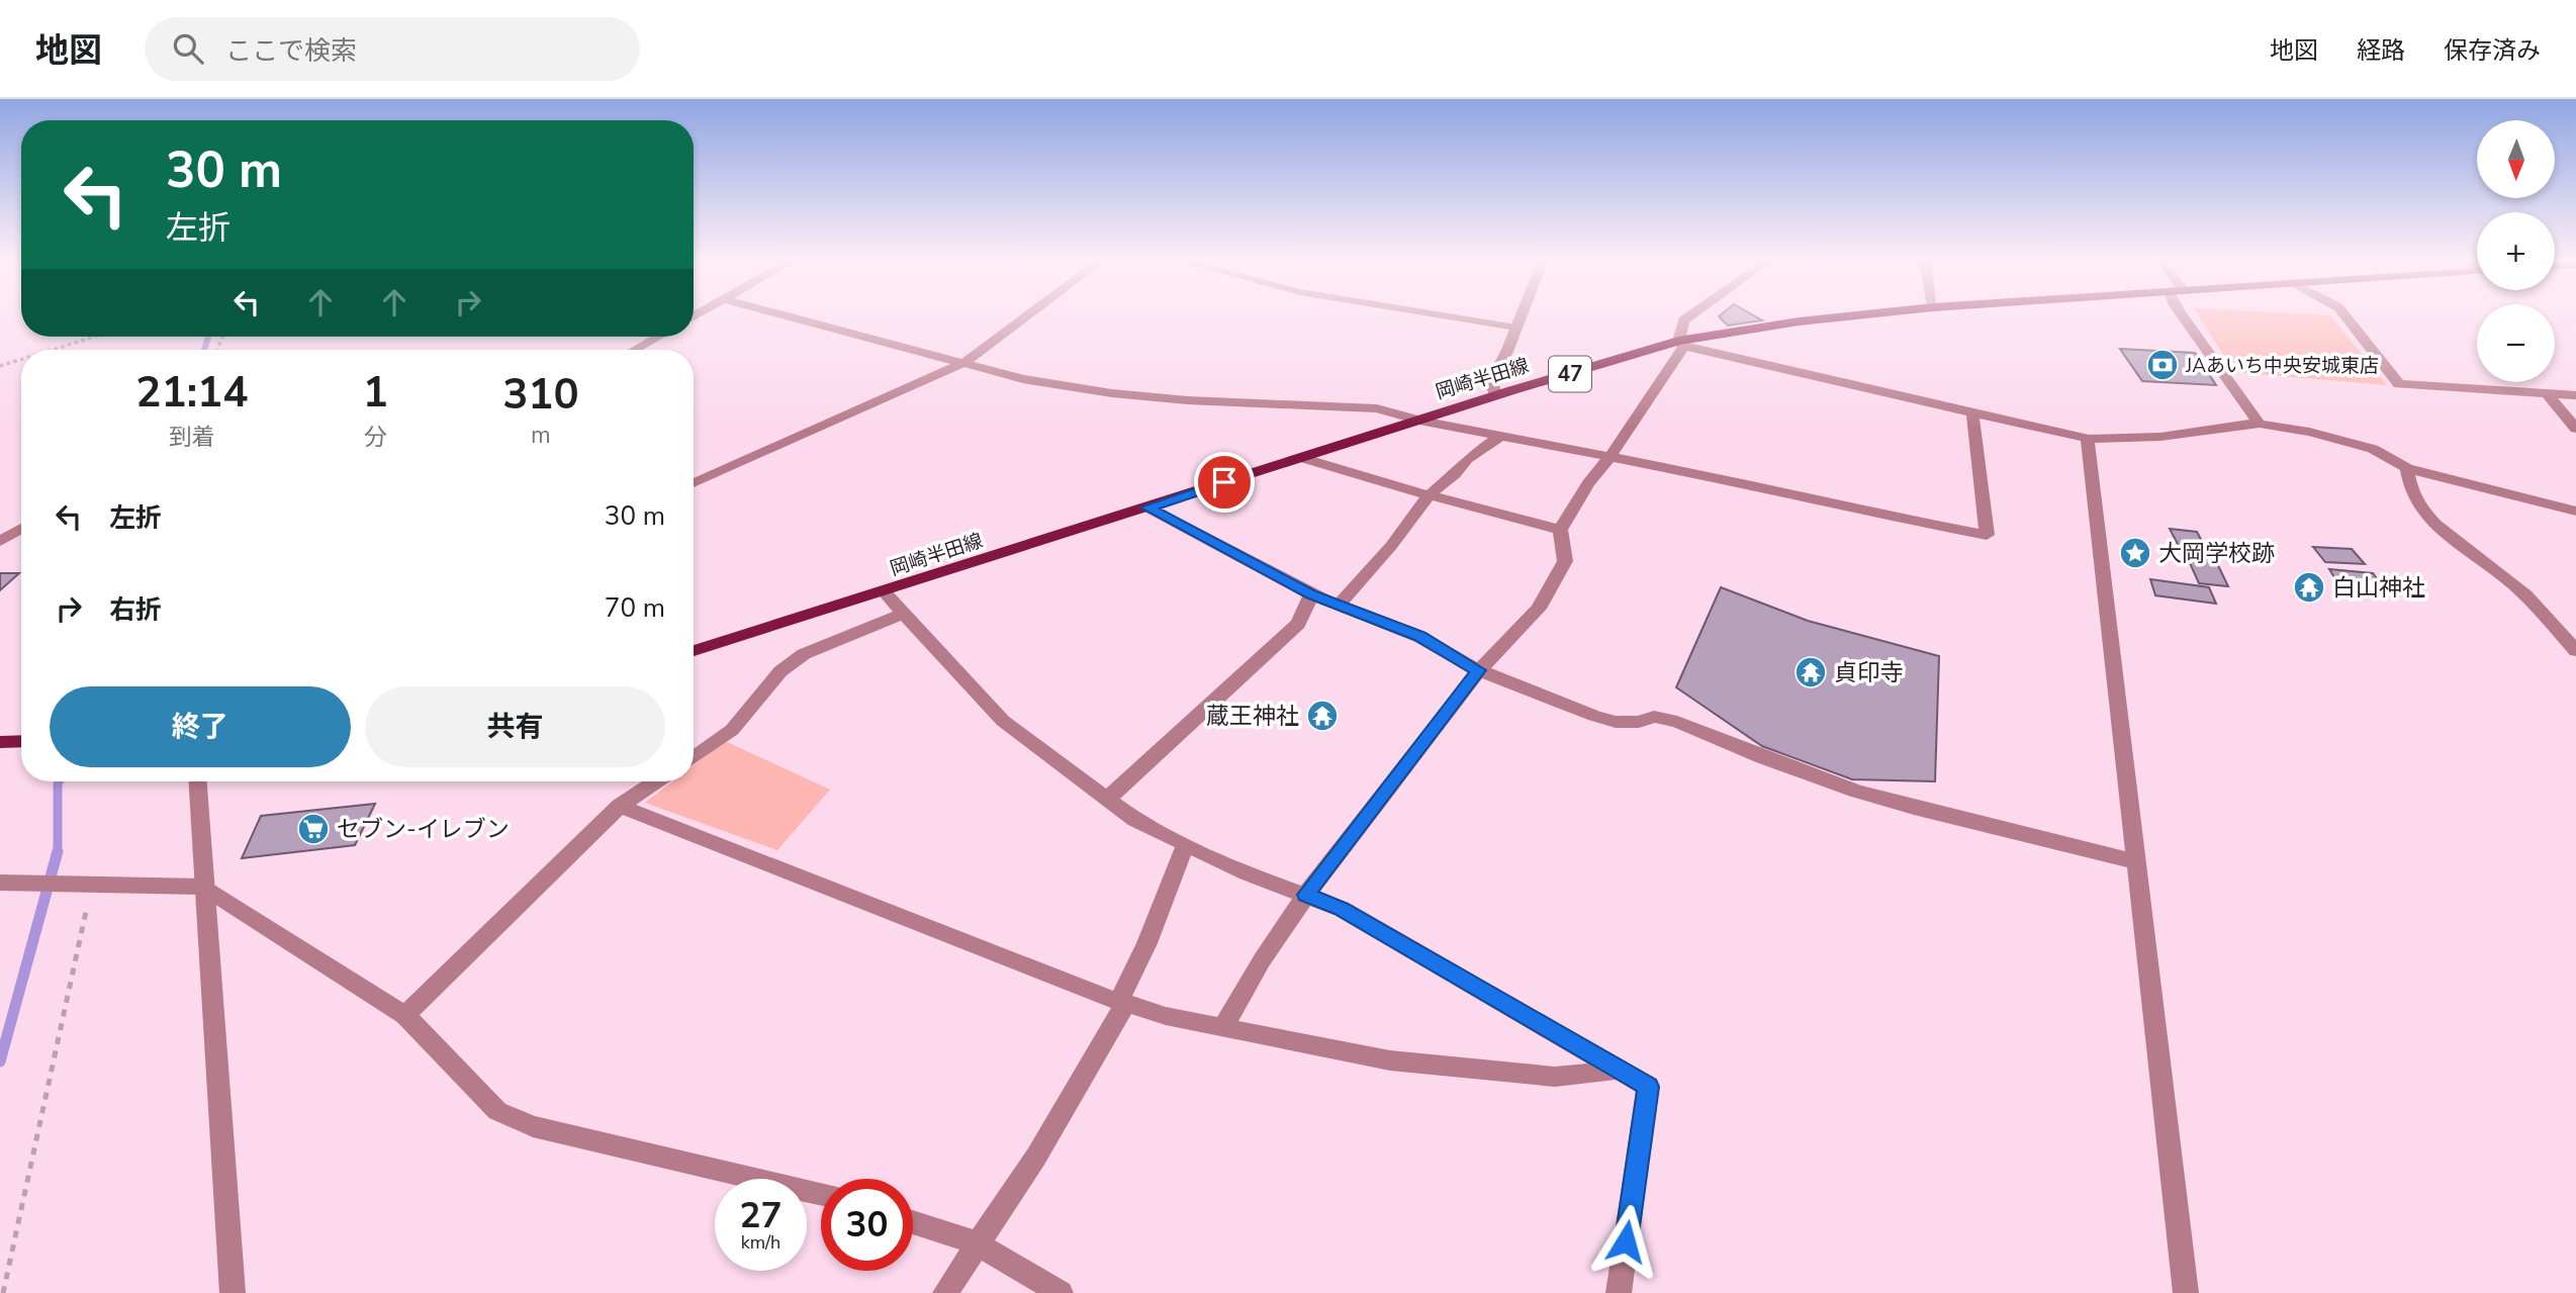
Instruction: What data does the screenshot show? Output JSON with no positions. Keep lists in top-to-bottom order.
{
  "streets": {
    "main road": ["47", "岡崎半田線"]
  },
  "places": {
    "bank": ["JAあいち中央安城東店"],
    "place": ["大岡学校跡"],
    "temple": ["白山神社", "貞印寺", "蔵王神社"],
    "supermarket": ["セブン-イレブン"]
  },
  "north": "bottom",
  "page": {
    "header": "地図",
    "search": "ここで検索",
    "nav": ["地図", "経路", "保存済み"],
    "map_buttons": ["+", "−"],
    "turn": ["30 m", "左折"],
    "eta": [
      "21:14",
      "到着",
      "1",
      "分",
      "310",
      "m"
    ],
    "list": [
      {
        "name": "左折",
        "value": "30 m"
      },
      {
        "name": "右折",
        "value": "70 m"
      }
    ],
    "buttons": ["終了", "共有"],
    "speed": "27 km/h",
    "limit": "30"
  }
}
